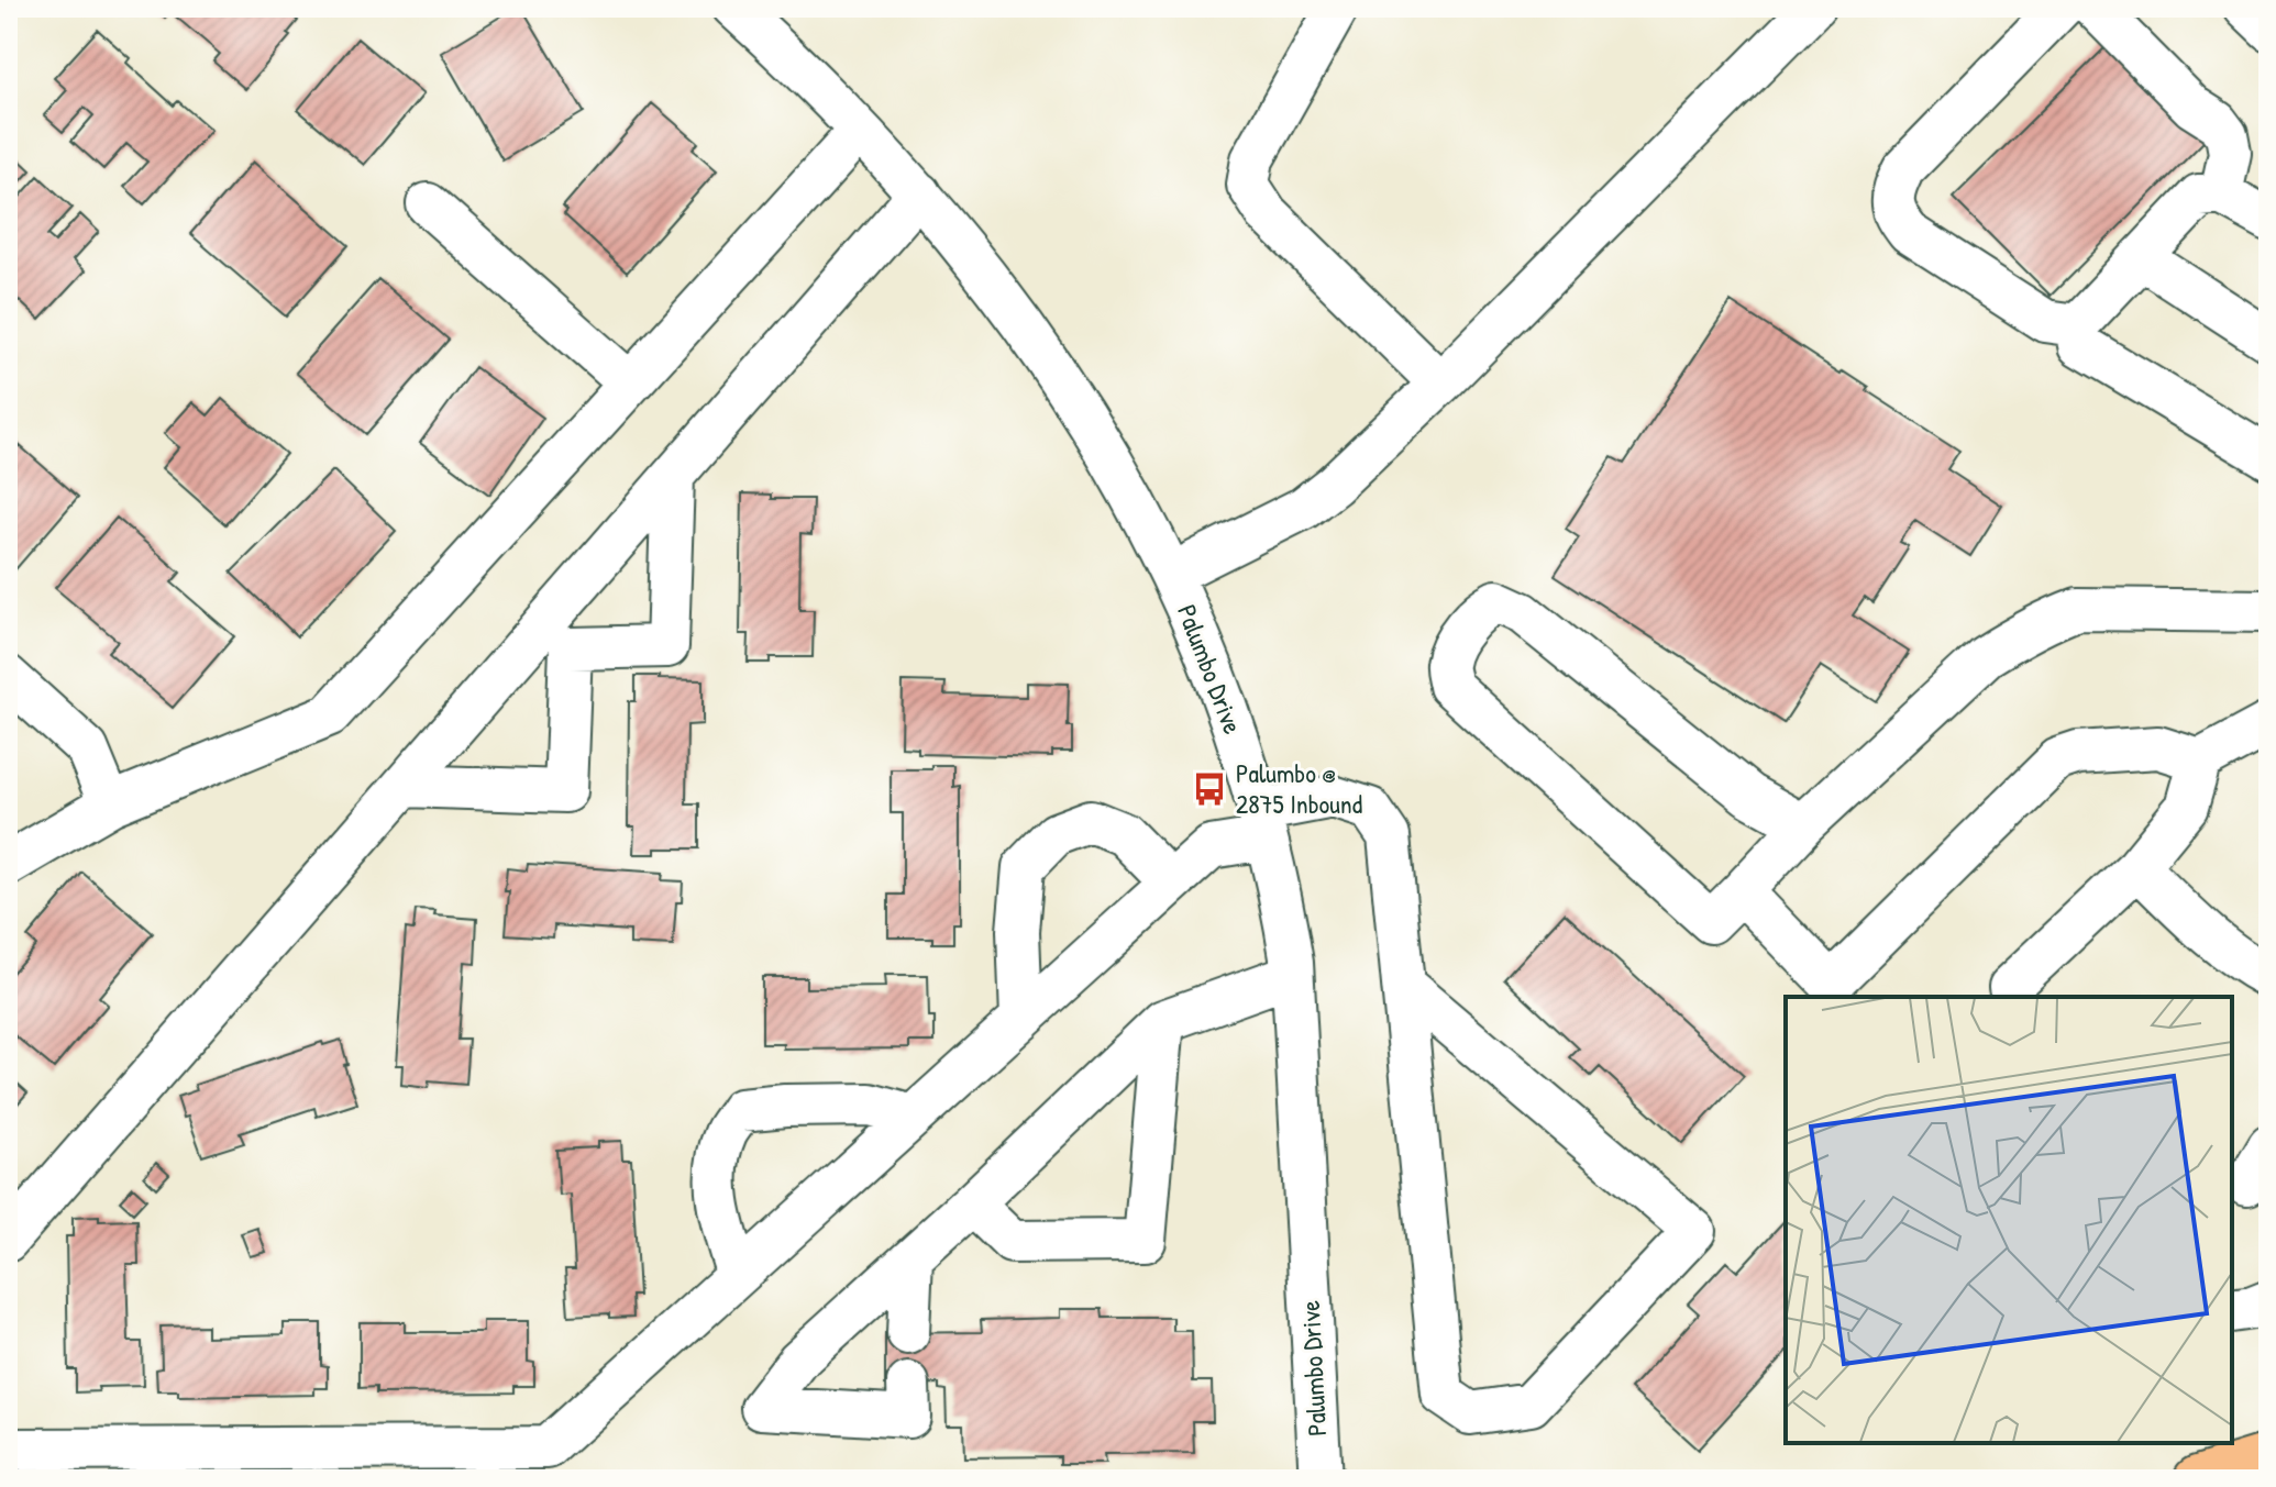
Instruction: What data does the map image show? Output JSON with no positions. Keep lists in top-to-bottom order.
{
  "streets": {
    "street": ["Palumbo Drive"]
  },
  "places": {
    "bus stop": ["Palumbo @ 2875 Inbound"]
  }
}
